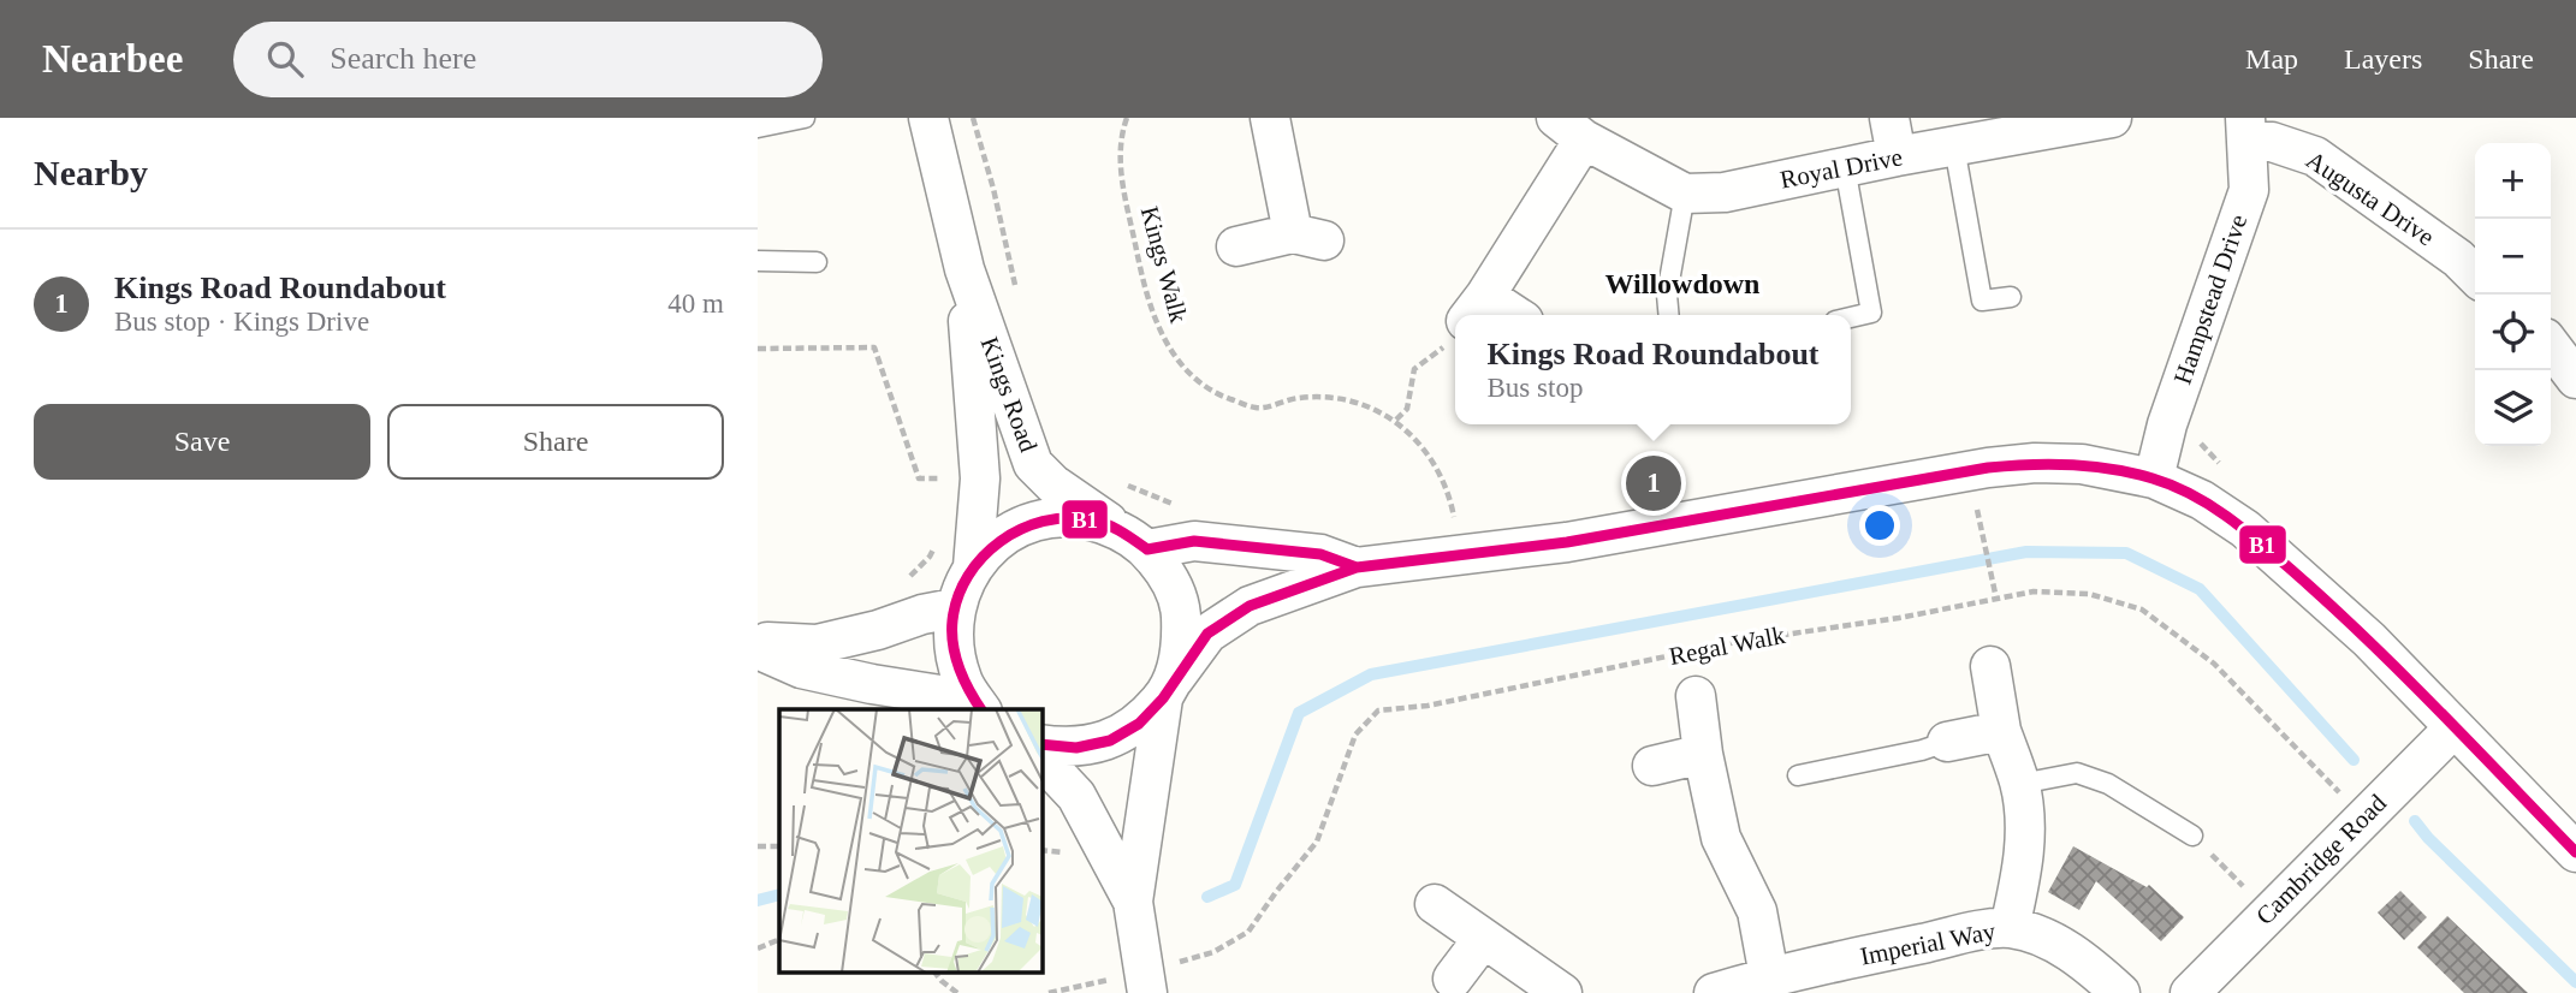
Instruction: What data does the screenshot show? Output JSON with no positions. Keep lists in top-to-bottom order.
{
  "streets": {
    "street": [
      "Royal Drive",
      "Augusta Drive",
      "Hampstead Drive",
      "Kings Road",
      "Cambridge Road",
      "Imperial Way"
    ],
    "path": ["Kings Walk", "Regal Walk"]
  },
  "crossings": [
    ["Augusta Drive", "Hampstead Drive"],
    ["Regal Walk", "Cambridge Road"]
  ],
  "districts": ["Willowdown"],
  "lines": ["transit line B1"],
  "page": {
    "header": "Nearbee",
    "search": "Search here",
    "nav": ["Map", "Layers", "Share"],
    "heading": "Nearby",
    "map_buttons": ["+", "−"],
    "list": [
      {
        "mark": "1",
        "name": "Kings Road Roundabout",
        "note": "Bus stop · Kings Drive",
        "value": "40 m"
      }
    ],
    "popup": ["Kings Road Roundabout", "Bus stop"],
    "buttons": ["Save", "Share"],
    "pins": "1"
  }
}
